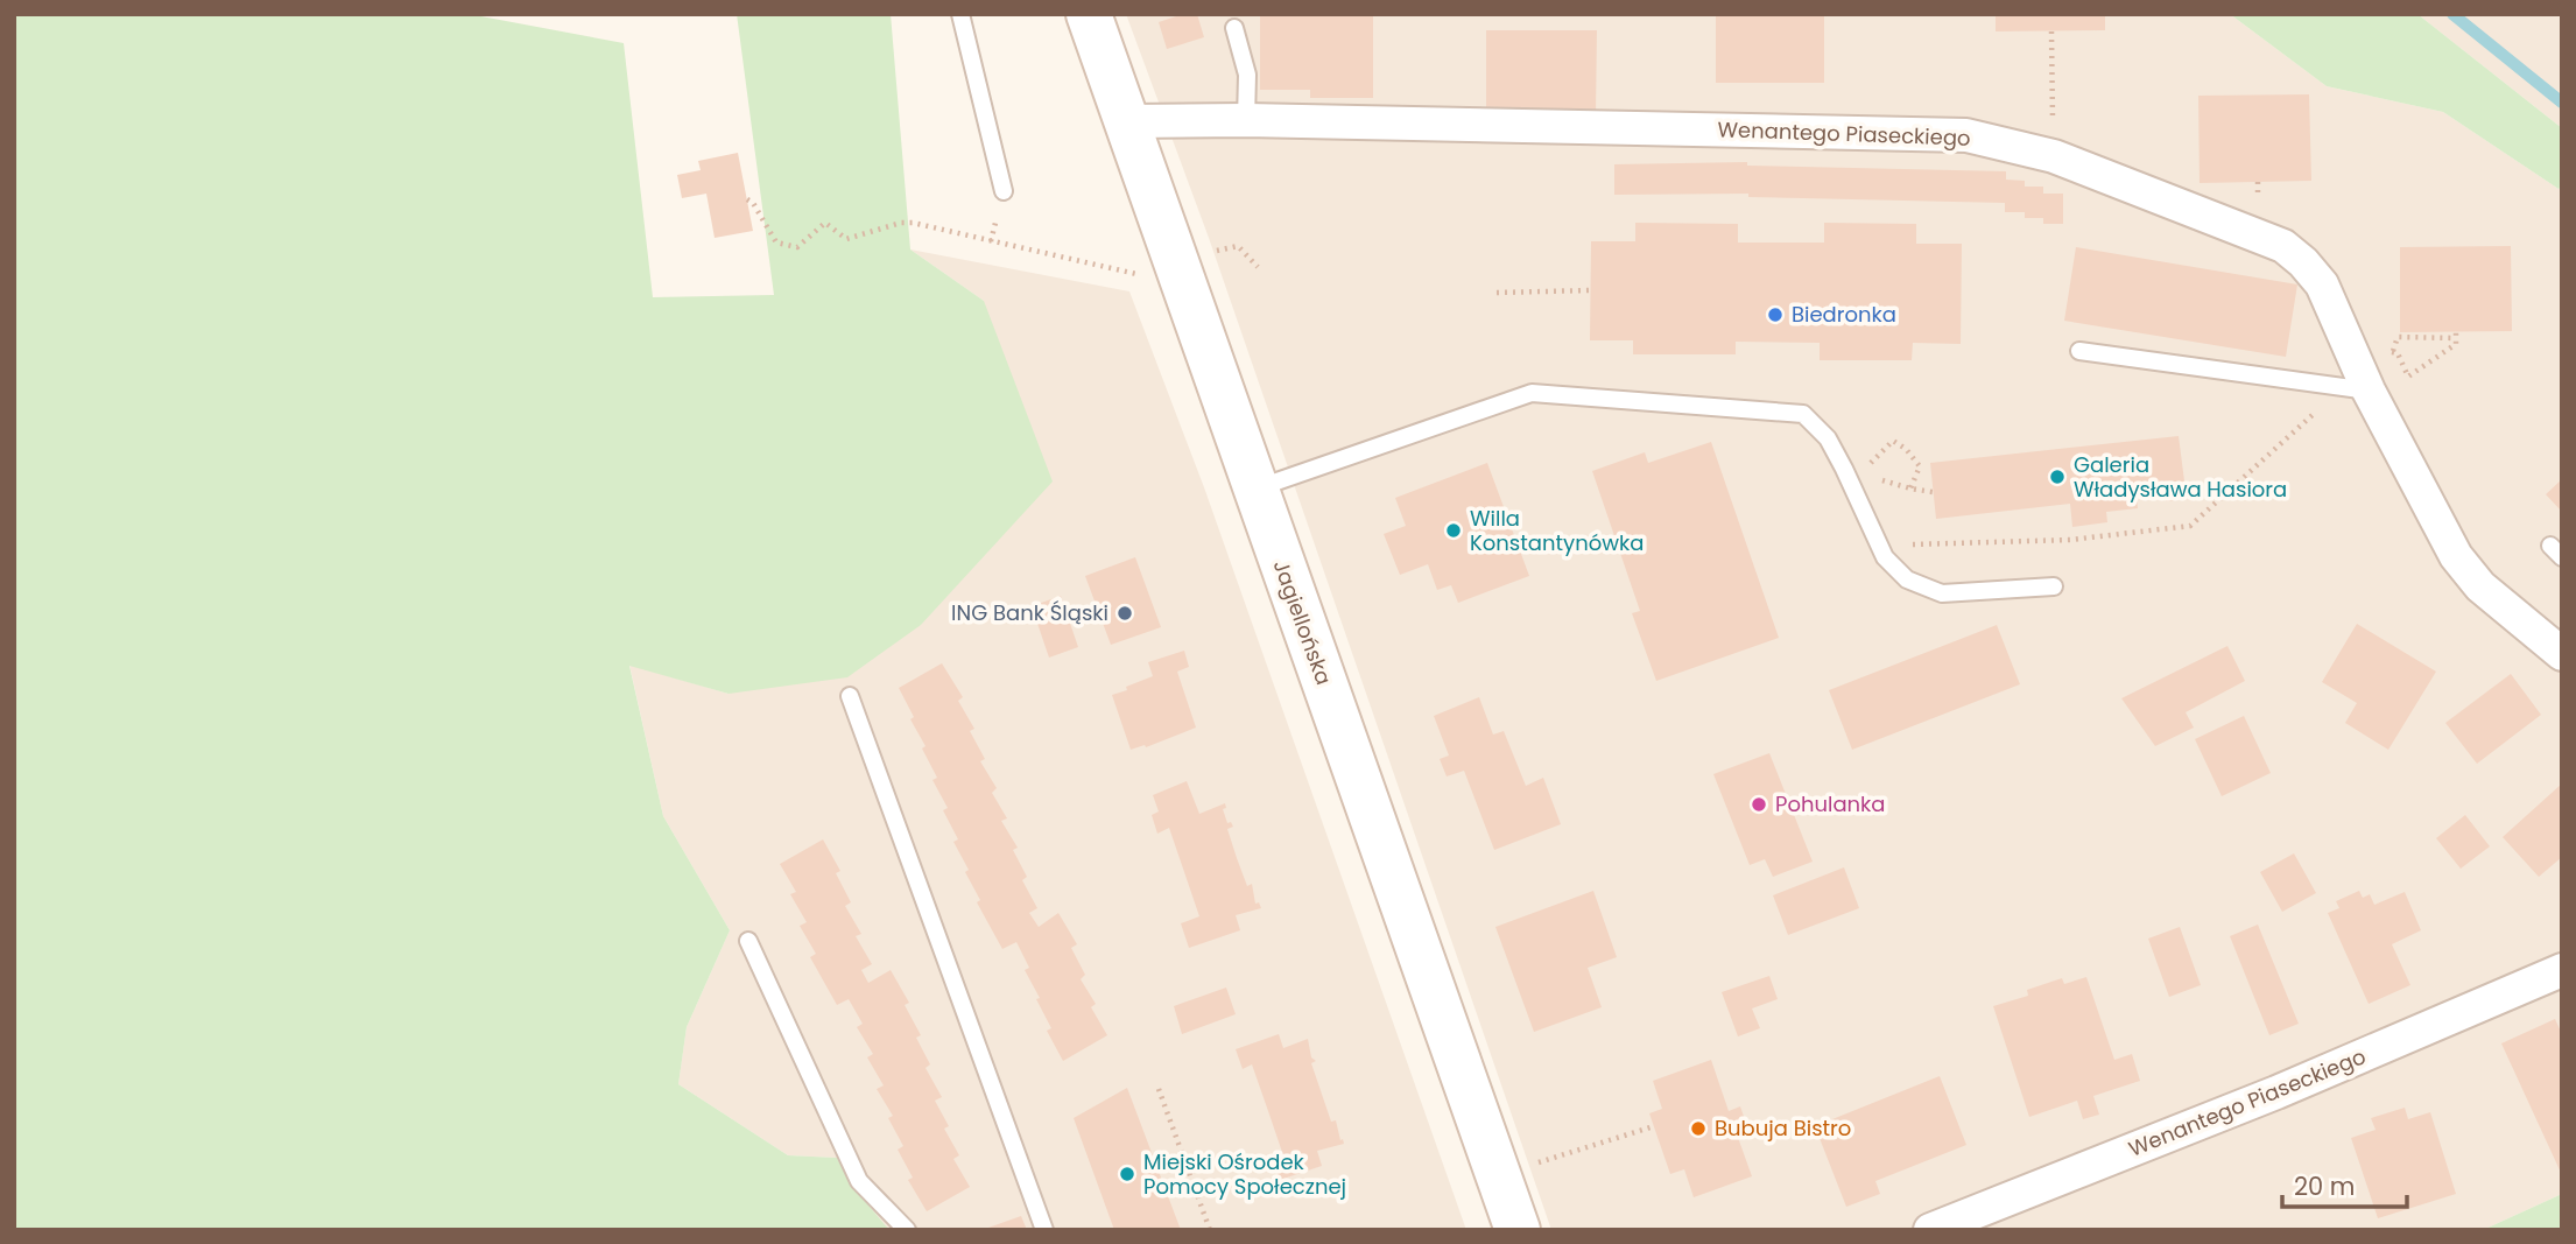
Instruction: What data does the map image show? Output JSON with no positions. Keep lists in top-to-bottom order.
{
  "streets": {
    "street": ["Wenantego Piaseckiego", "Jagiellońska"]
  },
  "crossings": [
    ["Wenantego Piaseckiego", "Jagiellońska"]
  ],
  "places": [
    "Biedronka",
    "Galeria Władysława Hasiora",
    "Willa Konstantynówka",
    "ING Bank Śląski",
    "Pohulanka",
    "Bubuja Bistro",
    "Miejski Ośrodek Pomocy Społecznej"
  ],
  "scale_bar": "20 m"
}
